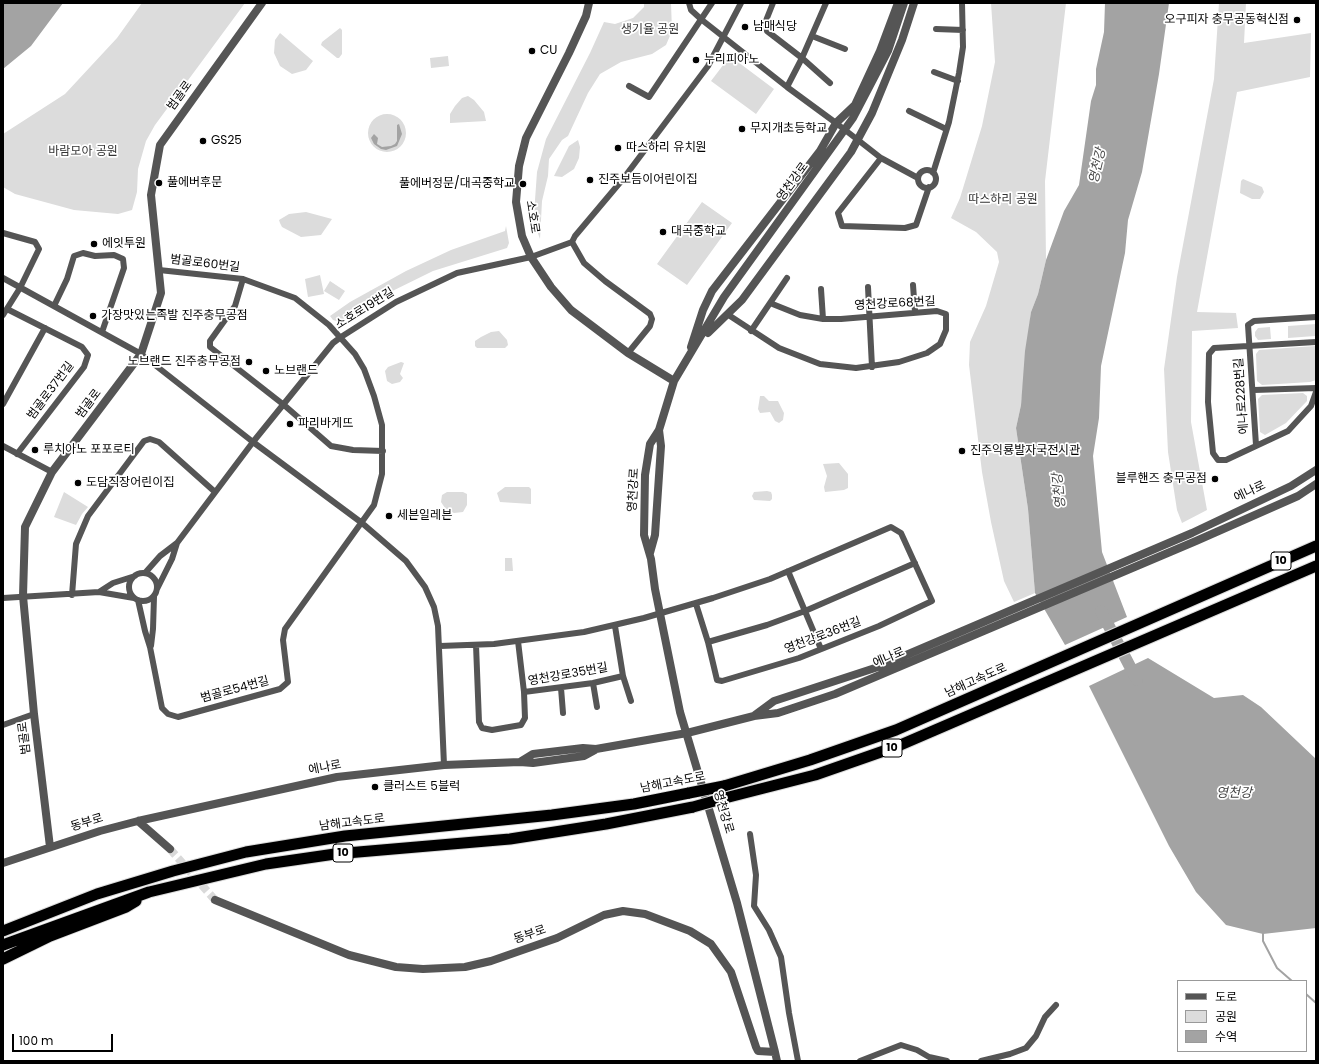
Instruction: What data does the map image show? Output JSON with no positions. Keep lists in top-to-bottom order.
{
  "streets": {
    "highway": ["10", "남해고속도로"],
    "street": [
      "범골로",
      "영천강로",
      "소호로",
      "범골로60번길",
      "영천강로68번길",
      "소호로19번길",
      "범골로37번길",
      "에나로228번길",
      "에나로",
      "영천강로36번길",
      "영천강로35번길",
      "범골로54번길",
      "동부로"
    ]
  },
  "crossings": [
    ["범골로", "범골로60번길"],
    ["범골로", "동부로"],
    ["영천강로", "소호로"],
    ["영천강로", "영천강로68번길"],
    ["영천강로", "에나로"],
    ["영천강로", "영천강로36번길"],
    ["영천강로", "동부로"],
    ["소호로", "소호로19번길"],
    ["범골로60번길", "소호로19번길"],
    ["범골로60번길", "범골로54번길"],
    ["에나로", "동부로"]
  ],
  "water": ["영천강"],
  "parks": ["생기율 공원", "바람모아 공원", "따스하리 공원"],
  "places": [
    "오구피자 충무공동혁신점",
    "남매식당",
    "CU",
    "누리피아노",
    "무지개초등학교",
    "GS25",
    "따스하리 유치원",
    "진주보듬이어린이집",
    "풀에버후문",
    "풀에버정문/대곡중학교",
    "대곡중학교",
    "에잇투원",
    "가장맛있는족발 진주충무공점",
    "노브랜드 진주충무공점",
    "노브랜드",
    "파리바게뜨",
    "루치아노 포포로티",
    "진주익룡발자국전시관",
    "블루핸즈 충무공점",
    "도담직장어린이집",
    "세븐일레븐",
    "클러스트 5블럭"
  ],
  "legend": ["도로", "공원", "수역"],
  "scale_bar": "100 m"
}
